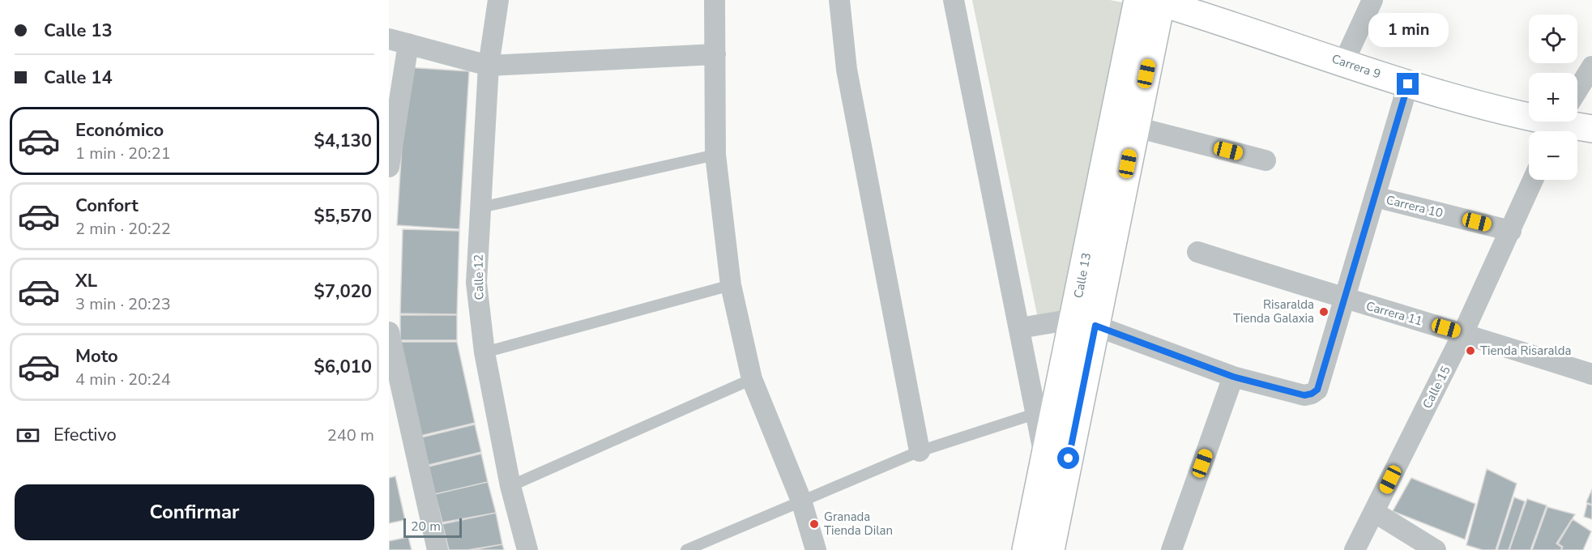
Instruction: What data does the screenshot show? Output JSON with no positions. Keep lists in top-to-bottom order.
{
  "streets": {
    "main road": ["Carrera 9", "Calle 13"],
    "street": [
      "Carrera 10",
      "Calle 12",
      "Carrera 11",
      "Calle 15"
    ]
  },
  "crossings": [
    ["Carrera 9", "Calle 13"],
    ["Carrera 10", "Calle 15"],
    ["Carrera 11", "Calle 15"]
  ],
  "places": ["Risaralda Tienda Galaxia", "Tienda Risaralda", "Granada Tienda Dilan"],
  "scale_bar": "20 m",
  "page": {
    "banner": ["Calle 13", "Calle 14"],
    "bubble": "1 min",
    "map_buttons": ["+", "−"],
    "list": [
      {
        "name": "Económico",
        "note": "1 min · 20:21",
        "value": "$4,130"
      },
      {
        "name": "Confort",
        "note": "2 min · 20:22",
        "value": "$5,570"
      },
      {
        "name": "XL",
        "note": "3 min · 20:23",
        "value": "$7,020"
      },
      {
        "name": "Moto",
        "note": "4 min · 20:24",
        "value": "$6,010"
      }
    ],
    "pay": ["Efectivo", "240 m"],
    "buttons": "Confirmar",
    "scale": "20 m"
  }
}
